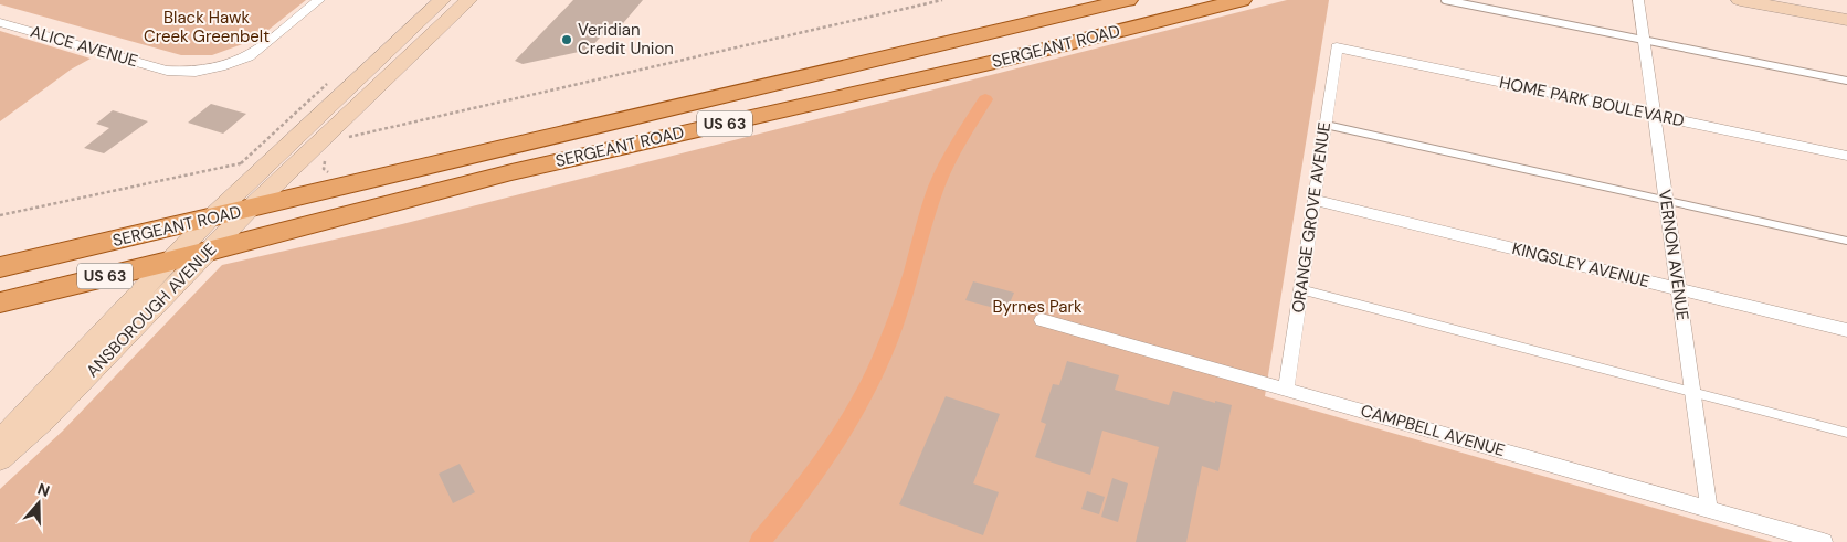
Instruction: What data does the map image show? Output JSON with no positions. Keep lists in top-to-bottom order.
{
  "streets": {
    "main road": ["SERGEANT ROAD", "US 63", "ANSBOROUGH AVENUE"],
    "street": [
      "ALICE AVENUE",
      "HOME PARK BOULEVARD",
      "ORANGE GROVE AVENUE",
      "VERNON AVENUE",
      "KINGSLEY AVENUE",
      "CAMPBELL AVENUE"
    ]
  },
  "crossings": [
    ["SERGEANT ROAD", "ANSBOROUGH AVENUE"],
    ["HOME PARK BOULEVARD", "ORANGE GROVE AVENUE"],
    ["HOME PARK BOULEVARD", "VERNON AVENUE"],
    ["ORANGE GROVE AVENUE", "KINGSLEY AVENUE"],
    ["ORANGE GROVE AVENUE", "CAMPBELL AVENUE"],
    ["VERNON AVENUE", "KINGSLEY AVENUE"],
    ["VERNON AVENUE", "CAMPBELL AVENUE"]
  ],
  "parks": ["Black Hawk Creek Greenbelt", "Byrnes Park"],
  "places": ["Veridian Credit Union"],
  "north": "top"
}
